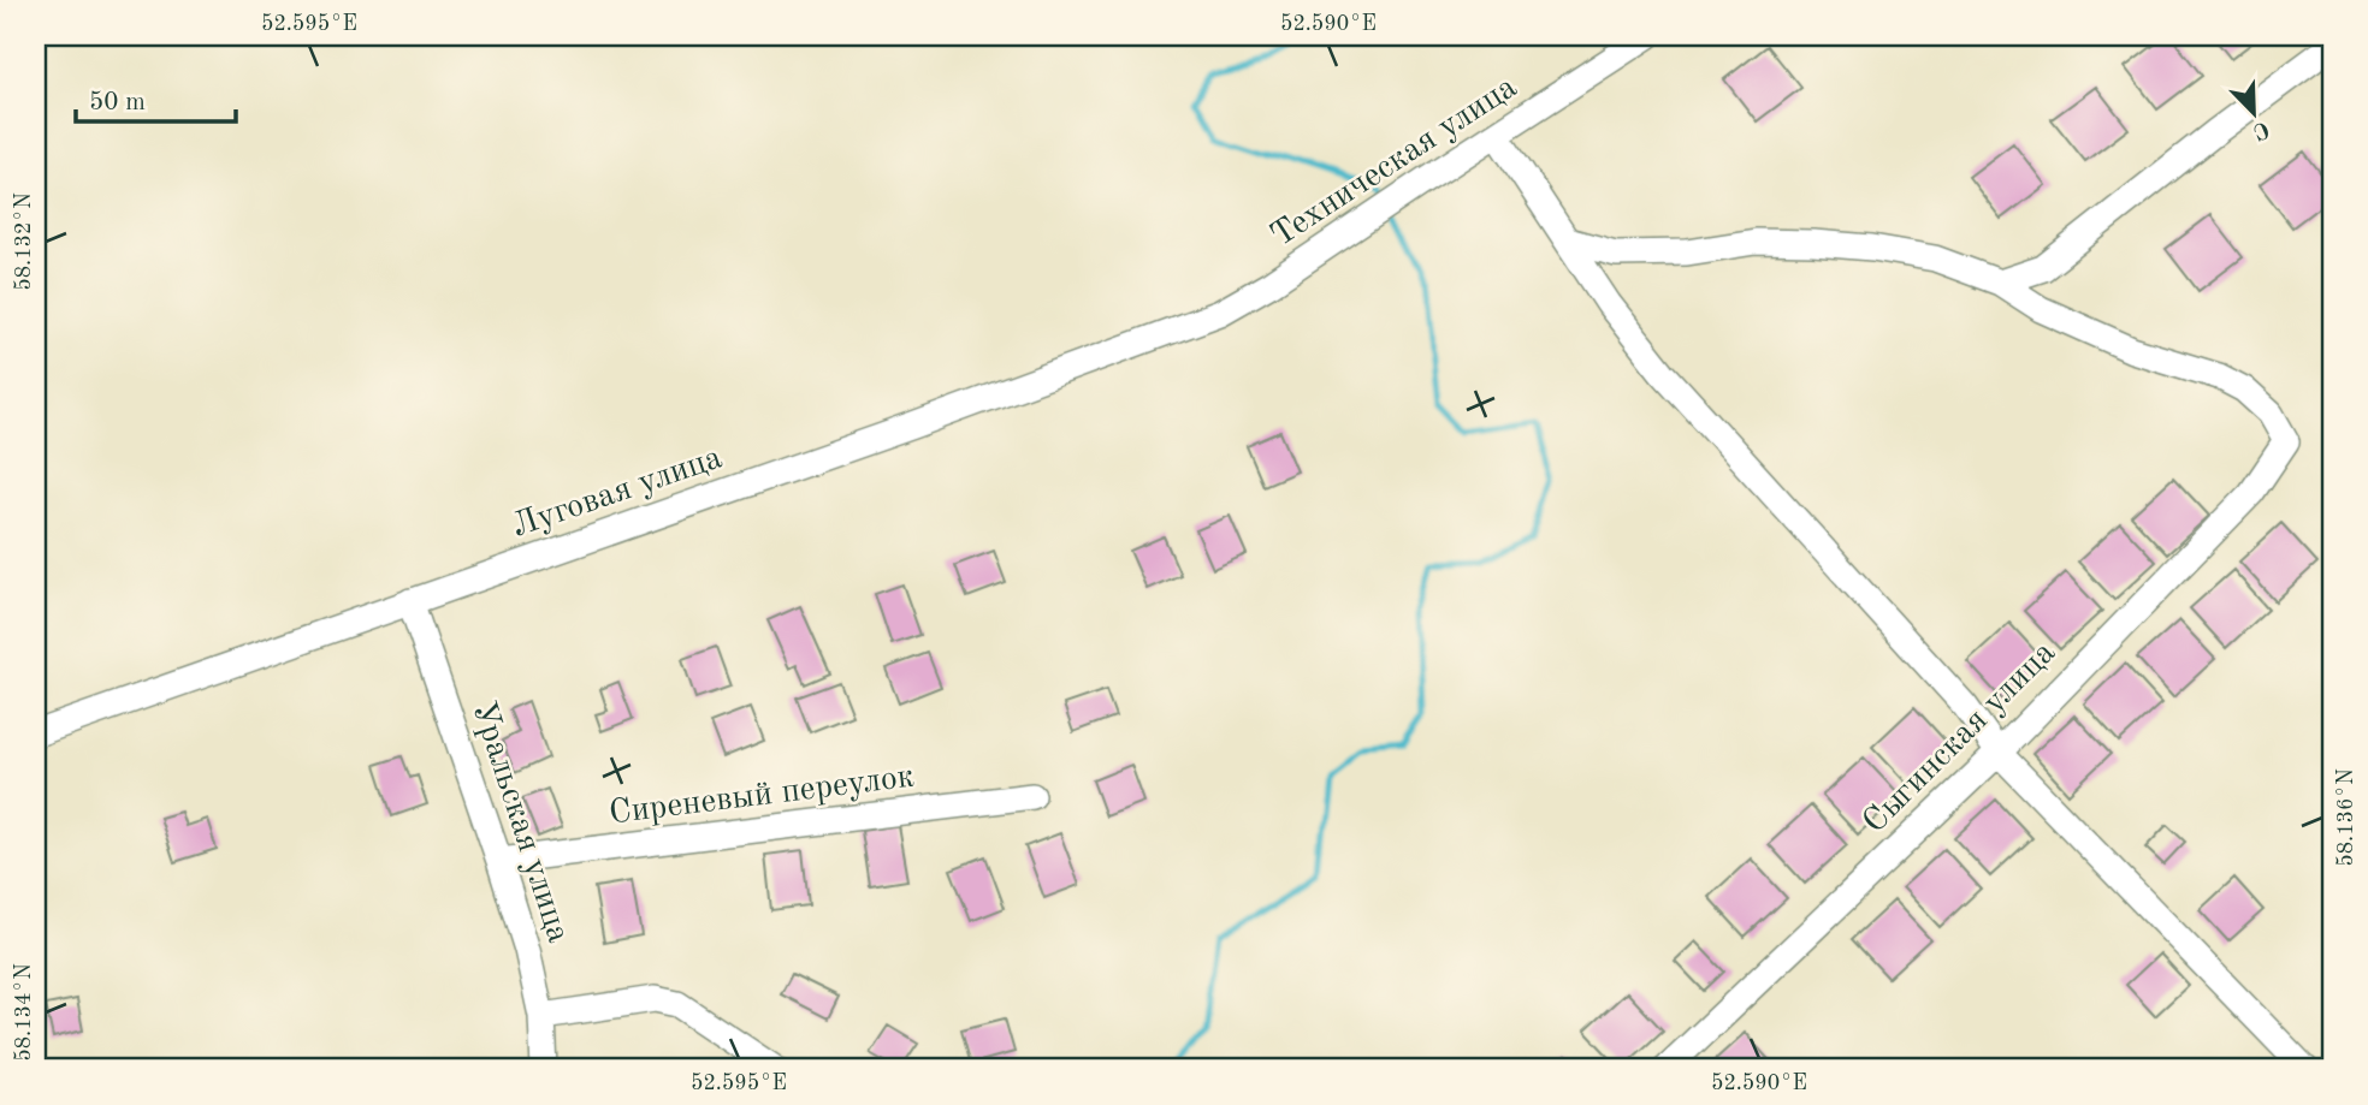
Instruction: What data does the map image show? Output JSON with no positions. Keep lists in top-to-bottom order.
{
  "streets": {
    "street": [
      "Техническая улица",
      "Луговая улица",
      "Сыгинская улица",
      "Сиреневый переулок",
      "Уральская улица"
    ]
  },
  "crossings": [
    ["Техническая улица", "Луговая улица"],
    ["Луговая улица", "Уральская улица"],
    ["Сиреневый переулок", "Уральская улица"]
  ],
  "scale_bar": "50 m",
  "north": "bottom right",
  "coordinates": [
    "52.595°E",
    "52.590°E",
    "58.132°N",
    "58.136°N",
    "58.134°N"
  ]
}
